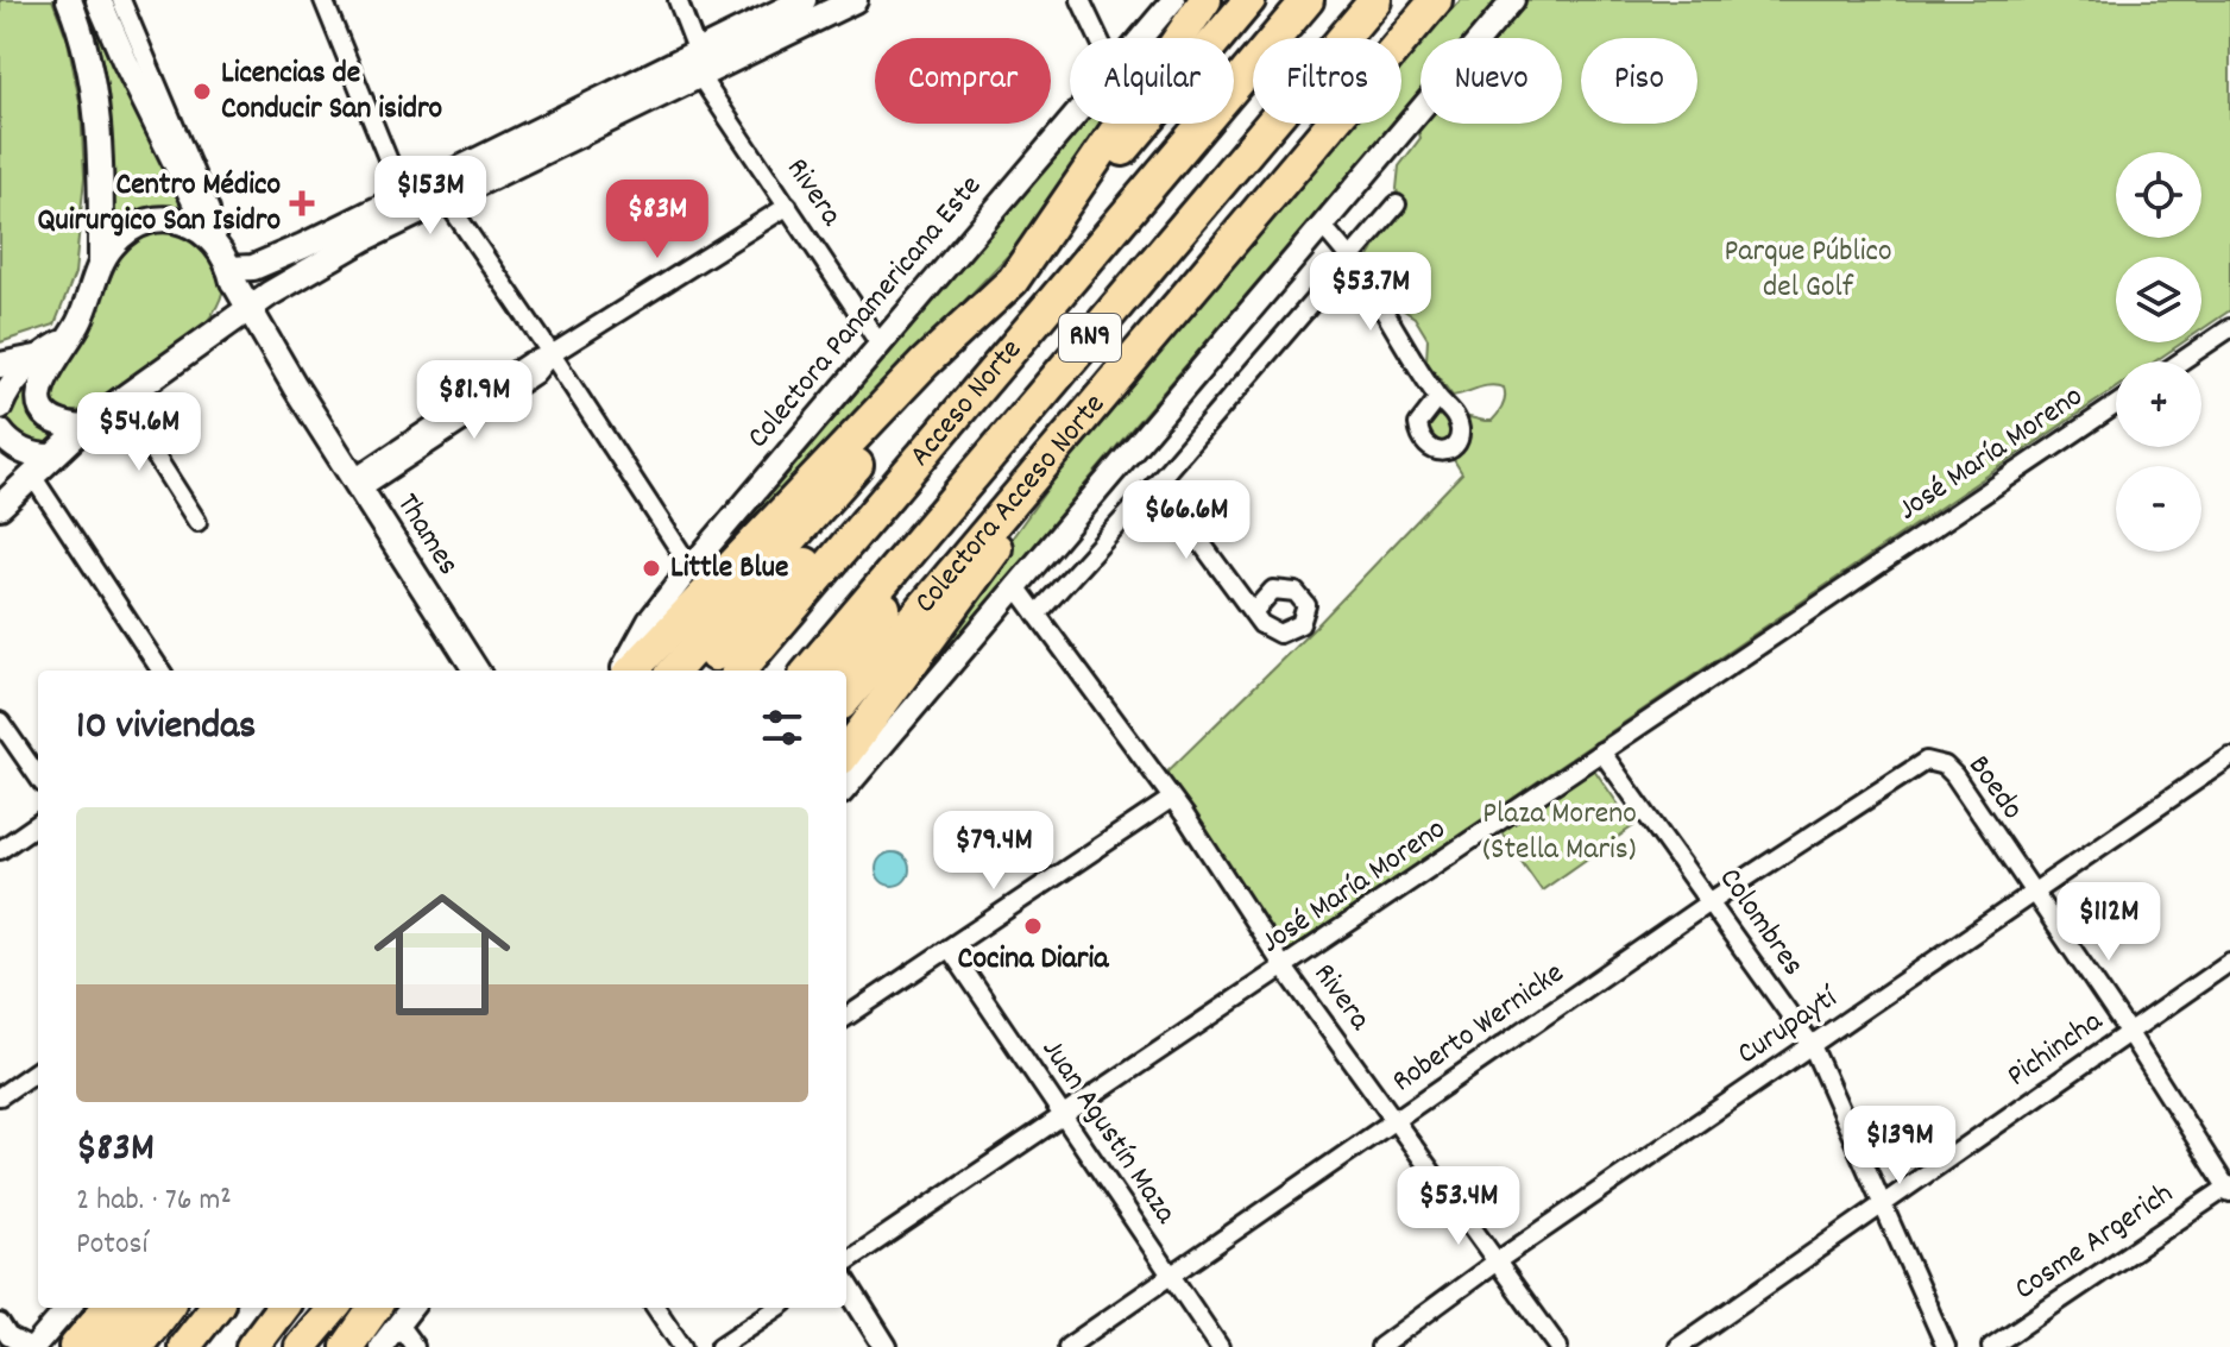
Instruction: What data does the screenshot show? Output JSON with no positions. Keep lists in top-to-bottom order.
{
  "streets": {
    "highway": ["RN9", "Acceso Norte", "Colectora Acceso Norte"],
    "main road": ["Thames"],
    "street": [
      "Rivera",
      "Colectora Panamericana Este",
      "José María Moreno",
      "Boedo",
      "Colombres",
      "Curupaytí",
      "Roberto Wernicke",
      "Pichincha",
      "Juan Agustín Maza",
      "Cosme Argerich"
    ]
  },
  "crossings": [
    ["Rivera", "Colectora Panamericana Este"],
    ["Rivera", "José María Moreno"],
    ["Rivera", "Curupaytí"],
    ["Rivera", "Roberto Wernicke"],
    ["José María Moreno", "Colombres"],
    ["José María Moreno", "Juan Agustín Maza"],
    ["Boedo", "Curupaytí"],
    ["Boedo", "Roberto Wernicke"],
    ["Boedo", "Pichincha"],
    ["Boedo", "Cosme Argerich"],
    ["Colombres", "Curupaytí"],
    ["Colombres", "Roberto Wernicke"],
    ["Colombres", "Pichincha"],
    ["Roberto Wernicke", "Juan Agustín Maza"]
  ],
  "parks": ["Parque Público del Golf", "Plaza Moreno (Stella Maris)"],
  "places": {
    "other": ["Licencias de Conducir San isidro", "Little Blue", "Cocina Diaria"],
    "health": ["Centro Médico Quirurgico San Isidro"]
  },
  "page": {
    "chip": [
      "Comprar",
      "Alquilar",
      "Filtros",
      "Nuevo",
      "Piso"
    ],
    "map_buttons": ["+", "−"],
    "price": [
      "$153M",
      "$83M",
      "$53.7M",
      "$81.9M",
      "$54.6M",
      "$66.6M",
      "$79.4M",
      "$112M",
      "$139M",
      "$53.4M"
    ],
    "heading": "10 viviendas",
    "list": [
      {
        "name": "$83M",
        "note": "2 hab. · 76 m² · Potosí"
      }
    ]
  }
}
